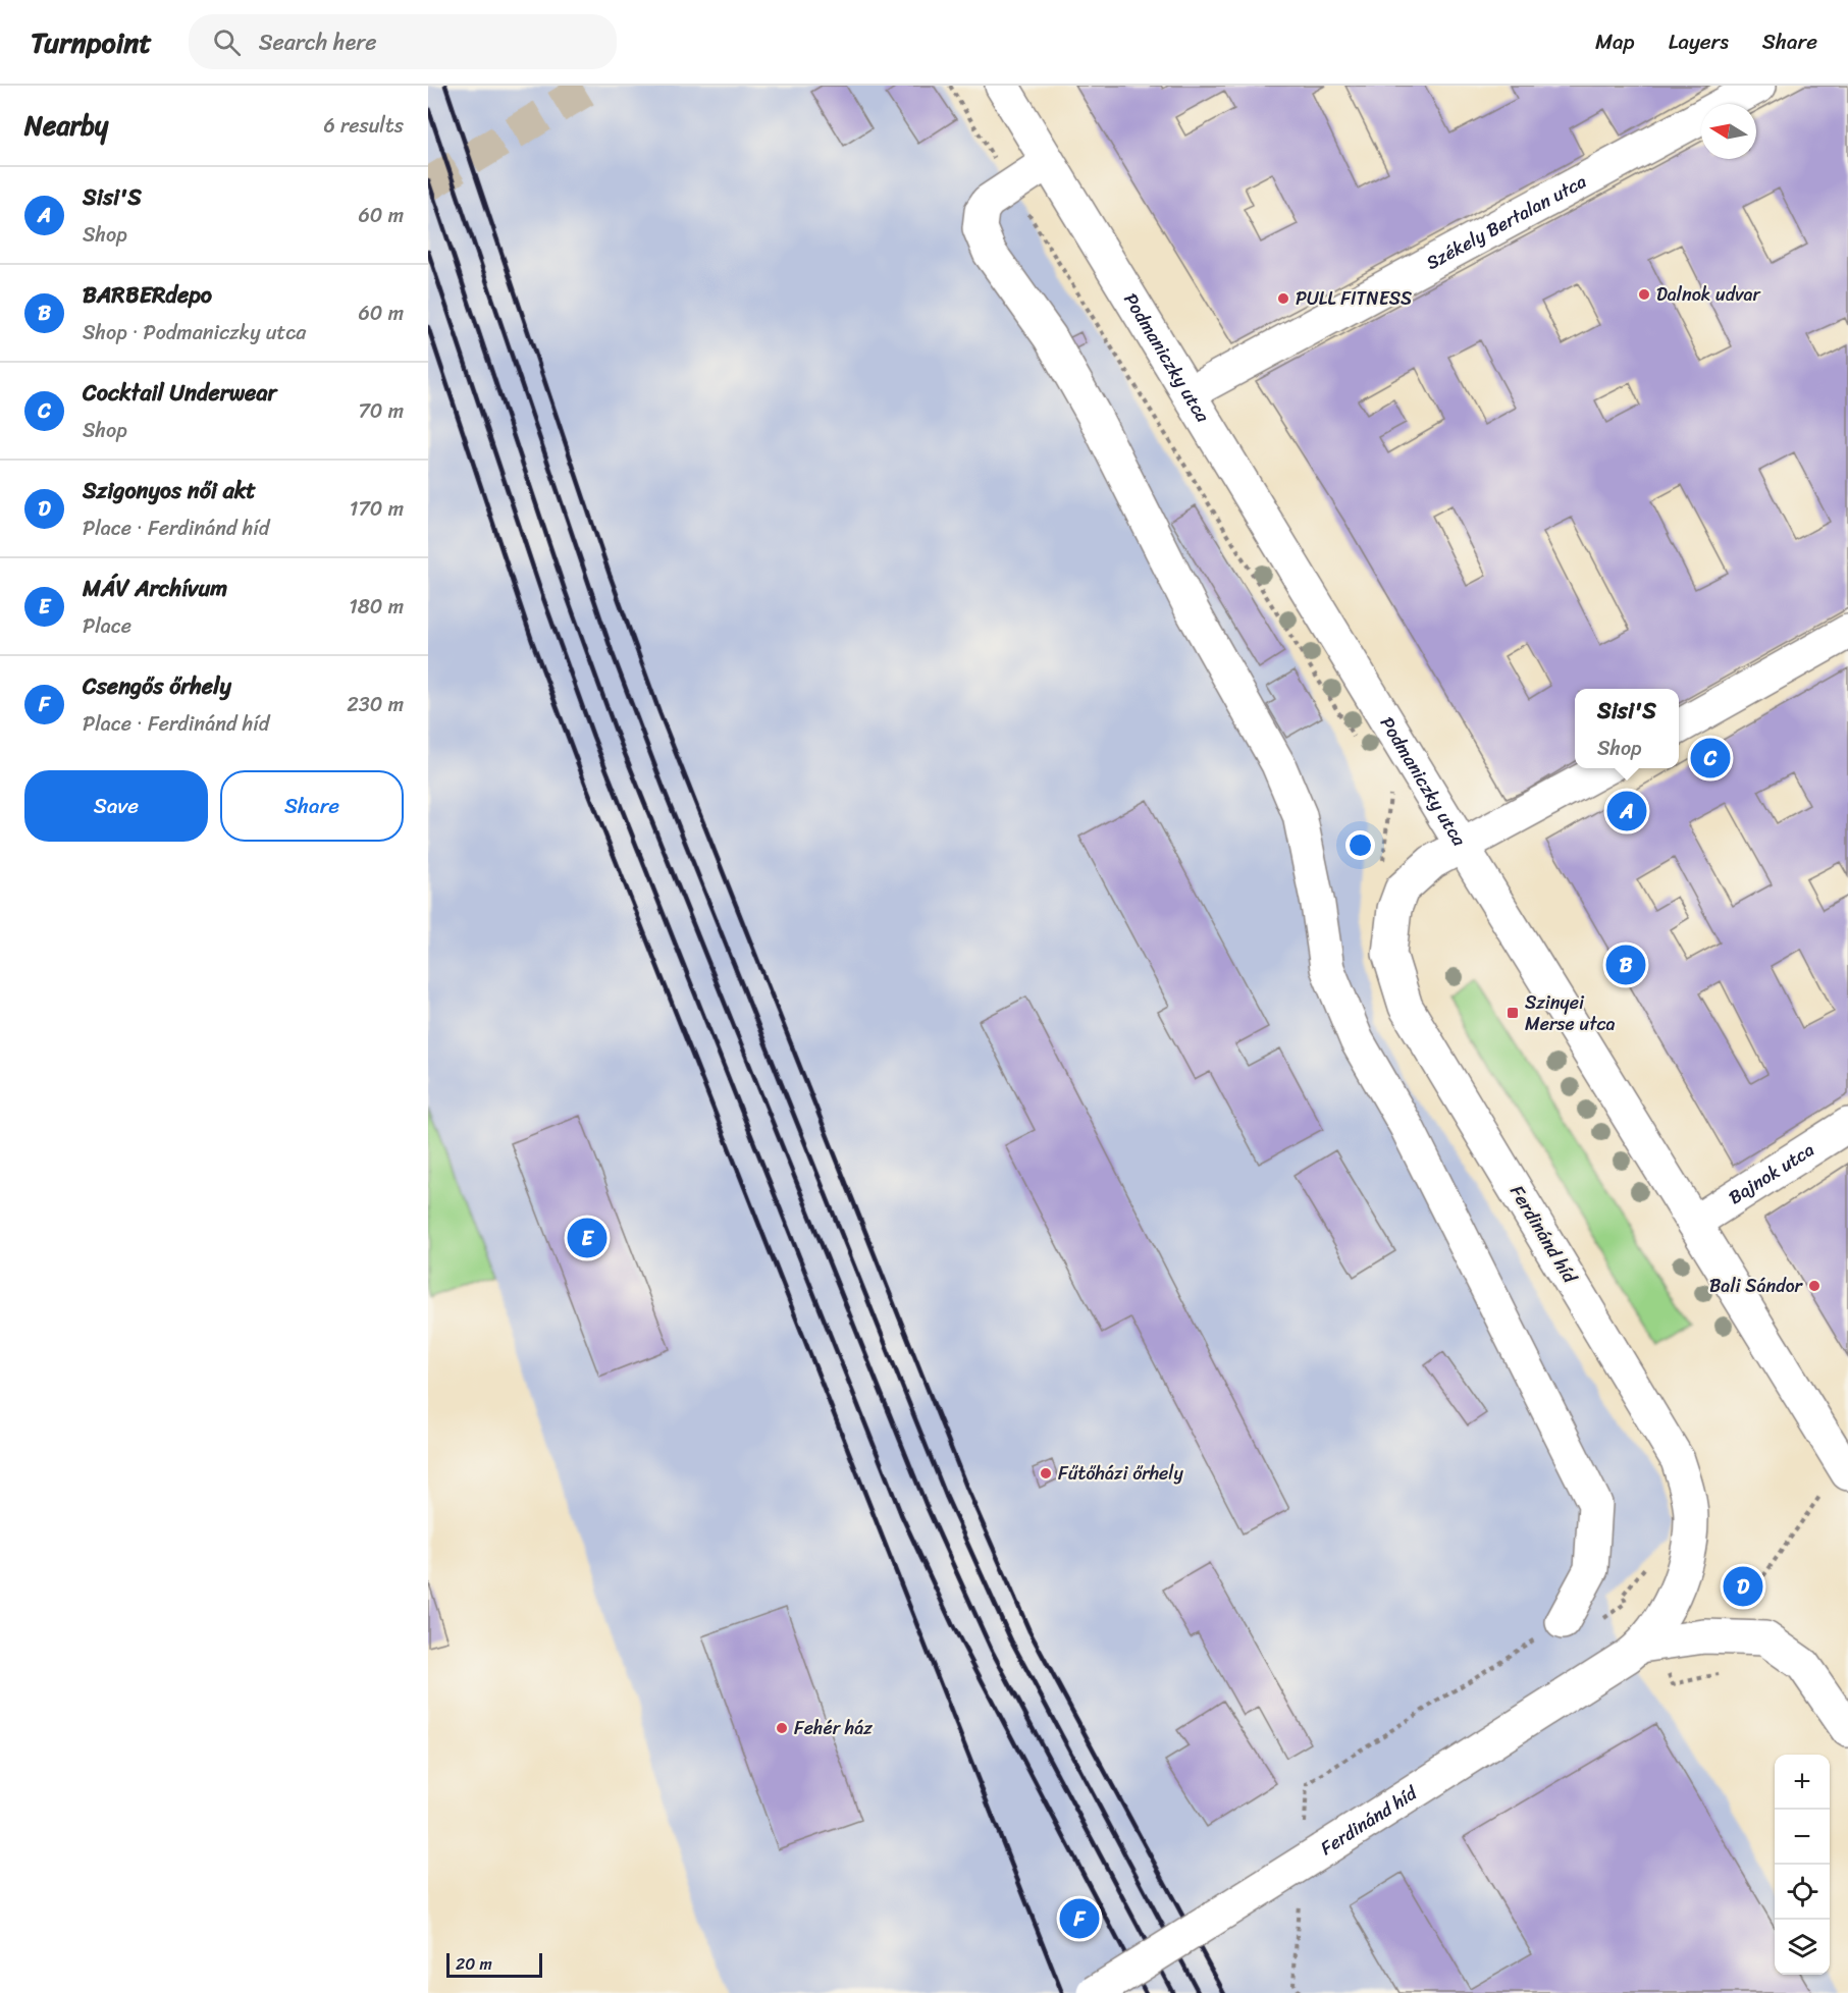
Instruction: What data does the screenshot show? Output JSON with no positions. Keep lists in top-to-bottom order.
{
  "streets": {
    "street": [
      "Székely Bertalan utca",
      "Podmaniczky utca",
      "Bajnok utca",
      "Ferdinánd híd"
    ]
  },
  "crossings": [
    ["Székely Bertalan utca", "Podmaniczky utca"],
    ["Podmaniczky utca", "Bajnok utca"],
    ["Podmaniczky utca", "Ferdinánd híd"]
  ],
  "places": {
    "other": [
      "Dalnok udvar",
      "PULL FITNESS",
      "Bali Sándor",
      "Fűtőházi őrhely",
      "Fehér ház"
    ],
    "transit": ["Szinyei Merse utca"]
  },
  "scale_bar": "20 m",
  "north": "left",
  "page": {
    "header": "Turnpoint",
    "search": "Search here",
    "nav": ["Map", "Layers", "Share"],
    "heading": ["Nearby", "6 results"],
    "list": [
      {
        "mark": "A",
        "name": "Sisi'S",
        "note": "Shop",
        "value": "60 m"
      },
      {
        "mark": "B",
        "name": "BARBERdepo",
        "note": "Shop · Podmaniczky utca",
        "value": "60 m"
      },
      {
        "mark": "C",
        "name": "Cocktail Underwear",
        "note": "Shop",
        "value": "70 m"
      },
      {
        "mark": "D",
        "name": "Szigonyos női akt",
        "note": "Place · Ferdinánd híd",
        "value": "170 m"
      },
      {
        "mark": "E",
        "name": "MÁV Archívum",
        "note": "Place",
        "value": "180 m"
      },
      {
        "mark": "F",
        "name": "Csengős őrhely",
        "note": "Place · Ferdinánd híd",
        "value": "230 m"
      }
    ],
    "popup": ["Sisi'S", "Shop"],
    "pins": [
      "C",
      "A",
      "B",
      "E",
      "D",
      "F"
    ],
    "buttons": ["Save", "Share"],
    "map_buttons": ["+", "−"],
    "scale": "20 m"
  }
}
